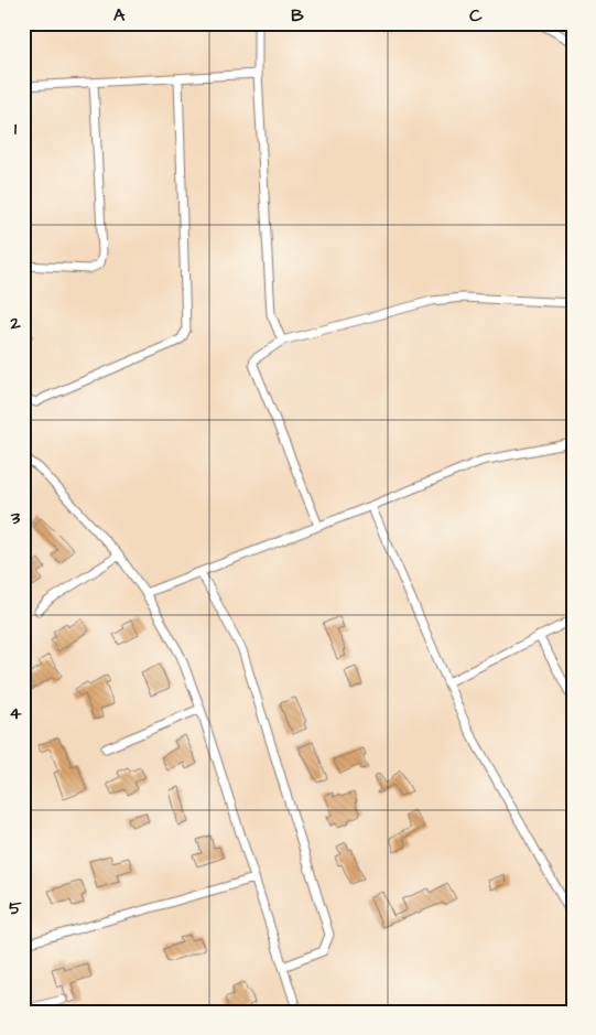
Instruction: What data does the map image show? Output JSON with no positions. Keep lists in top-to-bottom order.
{
  "grid": {
    "columns": ["A", "B", "C"],
    "rows": [
      "1",
      "2",
      "3",
      "4",
      "5"
    ]
  }
}
